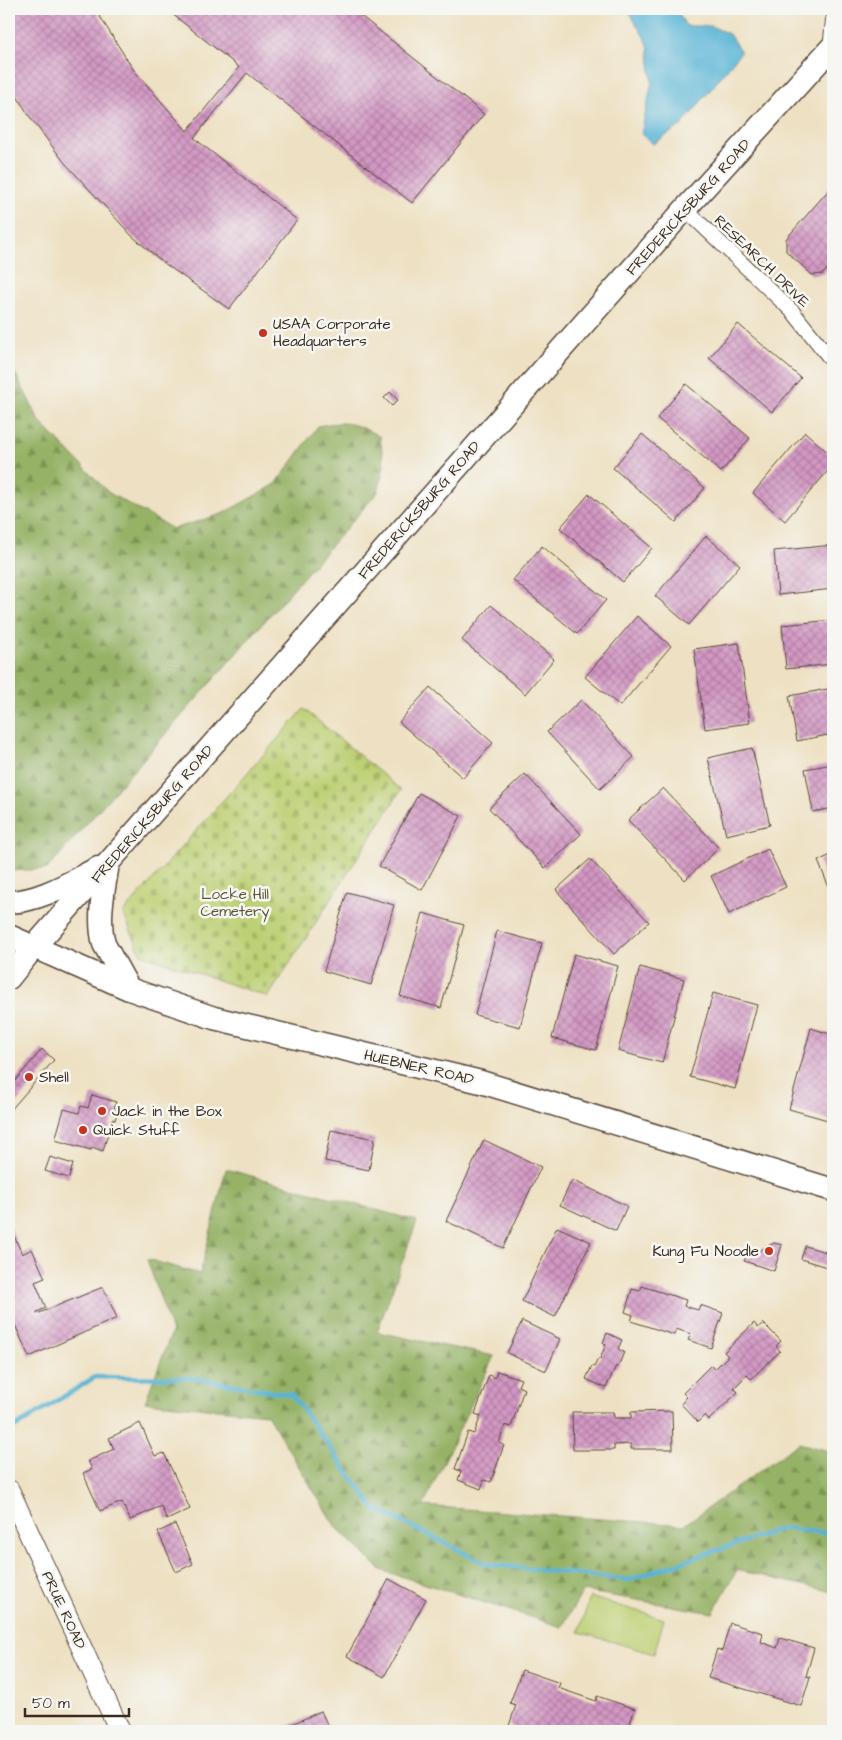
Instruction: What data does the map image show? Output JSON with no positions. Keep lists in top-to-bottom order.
{
  "streets": {
    "main road": ["FREDERICKSBURG ROAD", "HUEBNER ROAD"],
    "street": ["RESEARCH DRIVE", "PRUE ROAD"]
  },
  "crossings": [
    ["FREDERICKSBURG ROAD", "RESEARCH DRIVE"],
    ["FREDERICKSBURG ROAD", "HUEBNER ROAD"]
  ],
  "parks": ["Locke Hill Cemetery"],
  "places": [
    "USAA Corporate Headquarters",
    "Shell",
    "Jack in the Box",
    "Quick Stuff",
    "Kung Fu Noodle"
  ],
  "scale_bar": "50 m"
}
